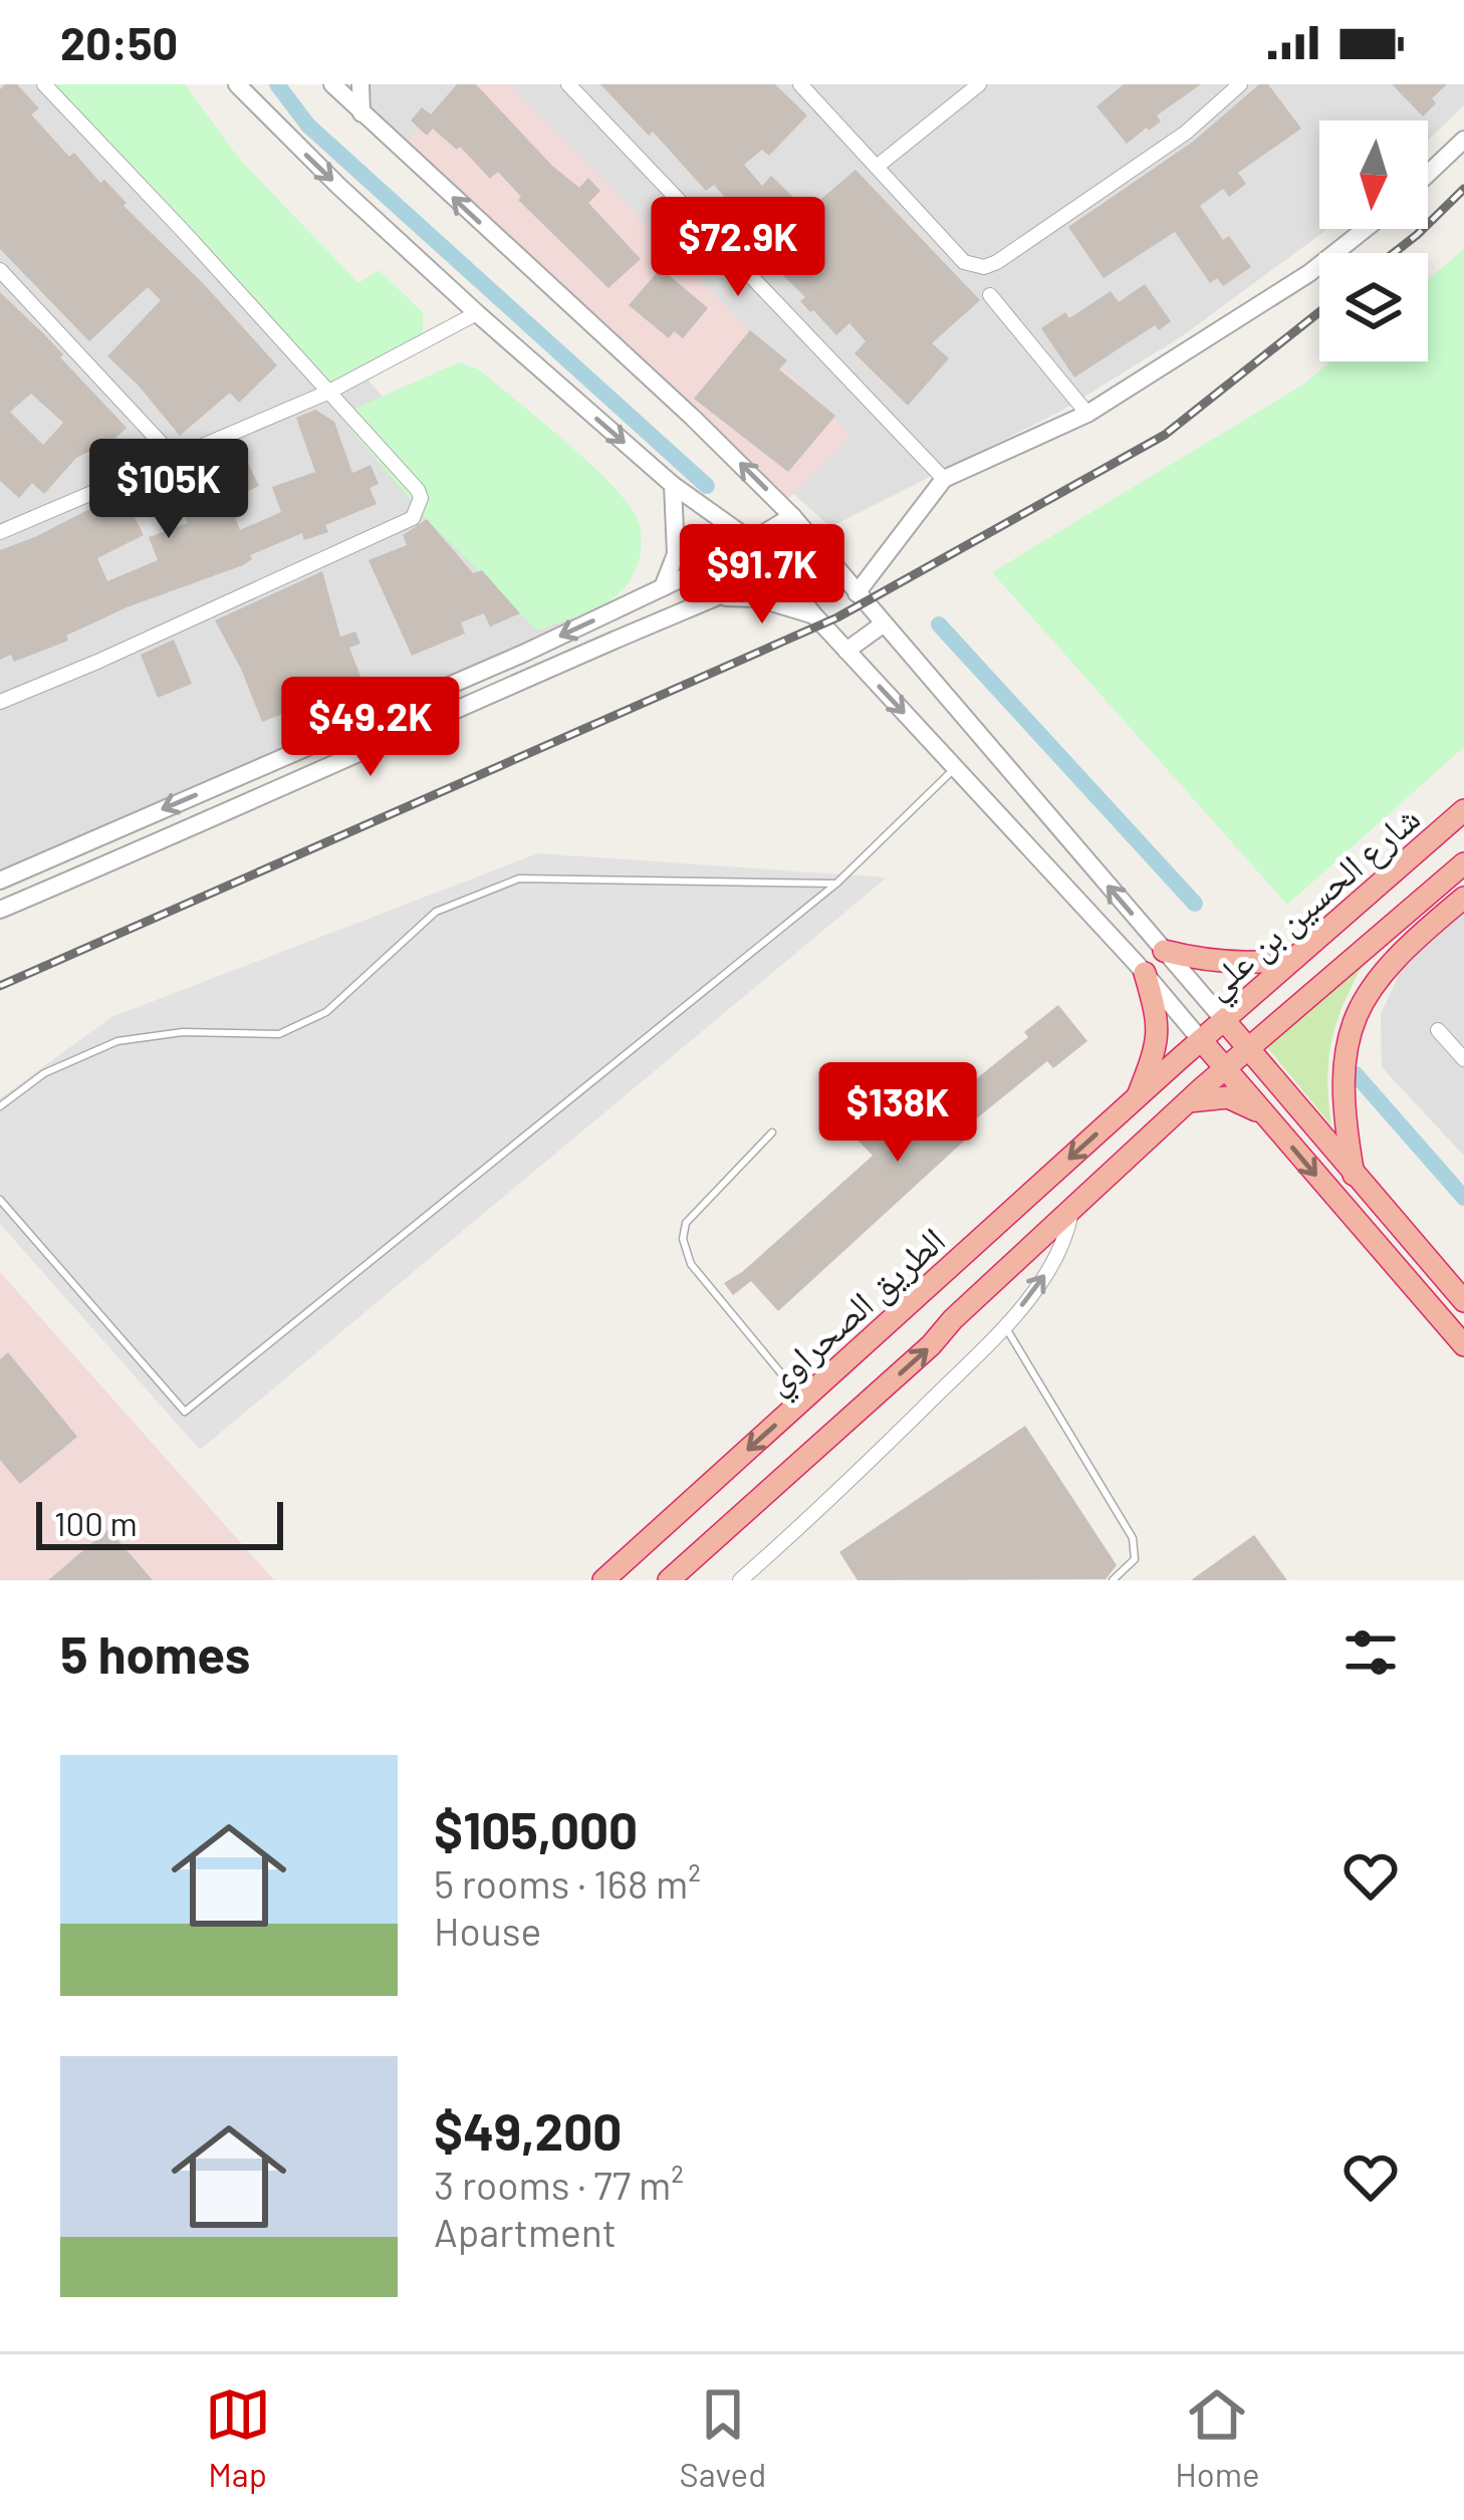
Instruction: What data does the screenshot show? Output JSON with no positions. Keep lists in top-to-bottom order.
{
  "streets": {
    "highway": ["شارع الحسين بن علي", "الطريق الصحراوي"]
  },
  "crossings": [
    ["شارع الحسين بن علي", "الطريق الصحراوي"]
  ],
  "scale_bar": "100 m",
  "north": "bottom",
  "page": {
    "status": "20:50",
    "price": [
      "$72.9K",
      "$105K",
      "$91.7K",
      "$49.2K",
      "$138K"
    ],
    "scale": "100 m",
    "heading": "5 homes",
    "list": [
      {
        "name": "$105,000",
        "note": "5 rooms · 168 m² · House"
      },
      {
        "name": "$49,200",
        "note": "3 rooms · 77 m² · Apartment"
      }
    ],
    "tabs": ["Map", "Saved", "Home"]
  }
}
